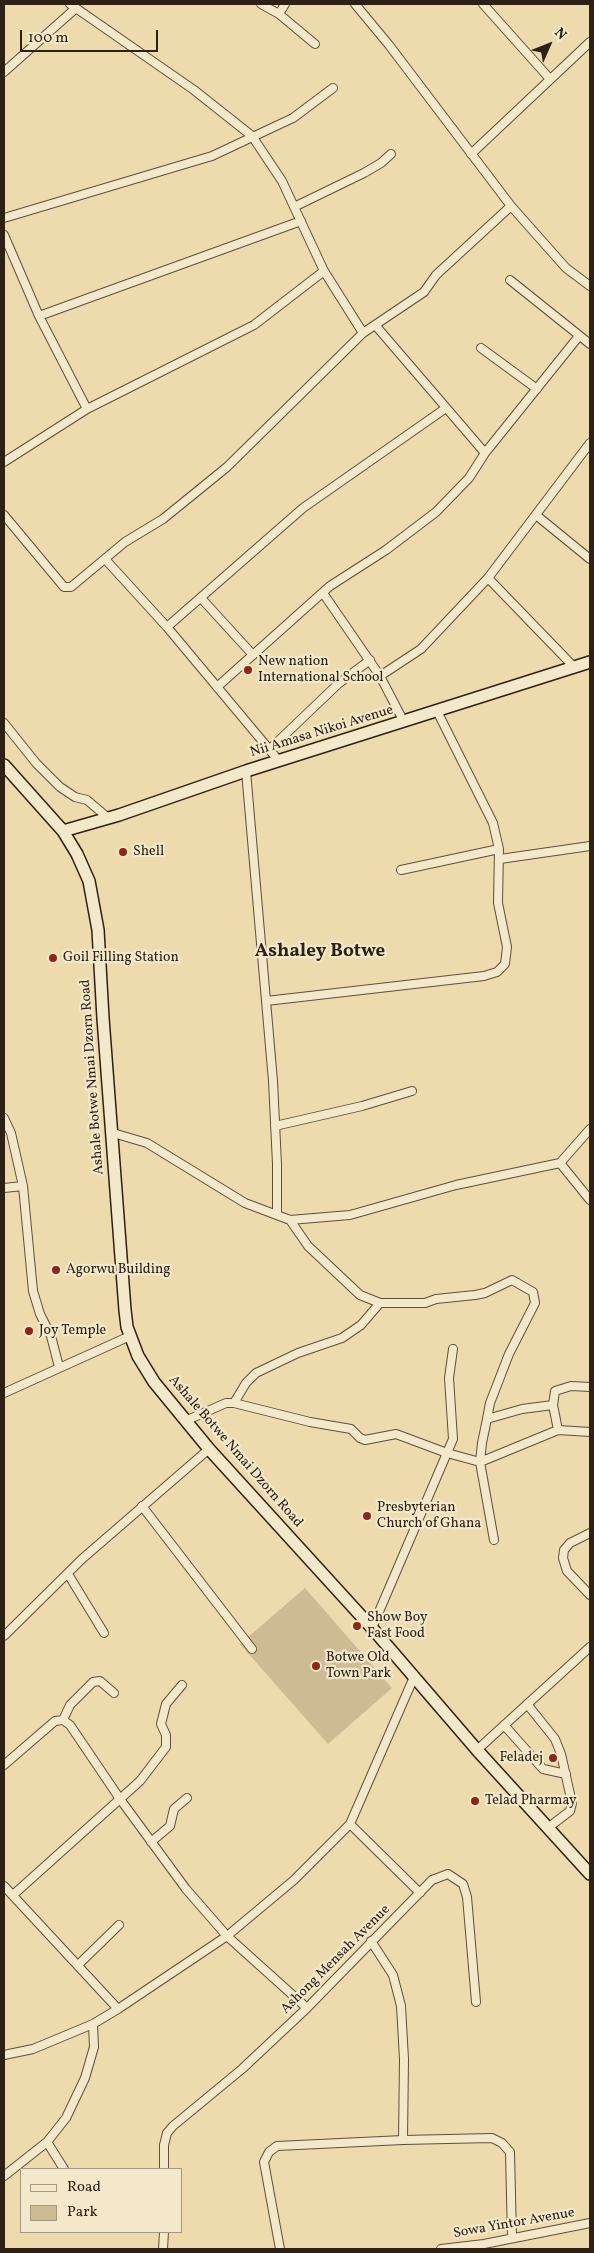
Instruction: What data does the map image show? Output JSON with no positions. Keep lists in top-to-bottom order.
{
  "streets": {
    "main road": ["Nii Amasa Nikoi Avenue", "Ashale Botwe Nmai Dzorn Road"],
    "street": ["Ashong Mensah Avenue", "Sowa Yintor Avenue"]
  },
  "crossings": [
    ["Nii Amasa Nikoi Avenue", "Ashale Botwe Nmai Dzorn Road"]
  ],
  "districts": ["Ashaley Botwe"],
  "places": [
    "New nation International School",
    "Shell",
    "Goil Filling Station",
    "Agorwu Building",
    "Joy Temple",
    "Presbyterian Church of Ghana",
    "Show Boy Fast Food",
    "Botwe Old Town Park",
    "Feladej",
    "Telad Pharmay"
  ],
  "legend": ["Road", "Park"],
  "scale_bar": "100 m",
  "north": "top right"
}
